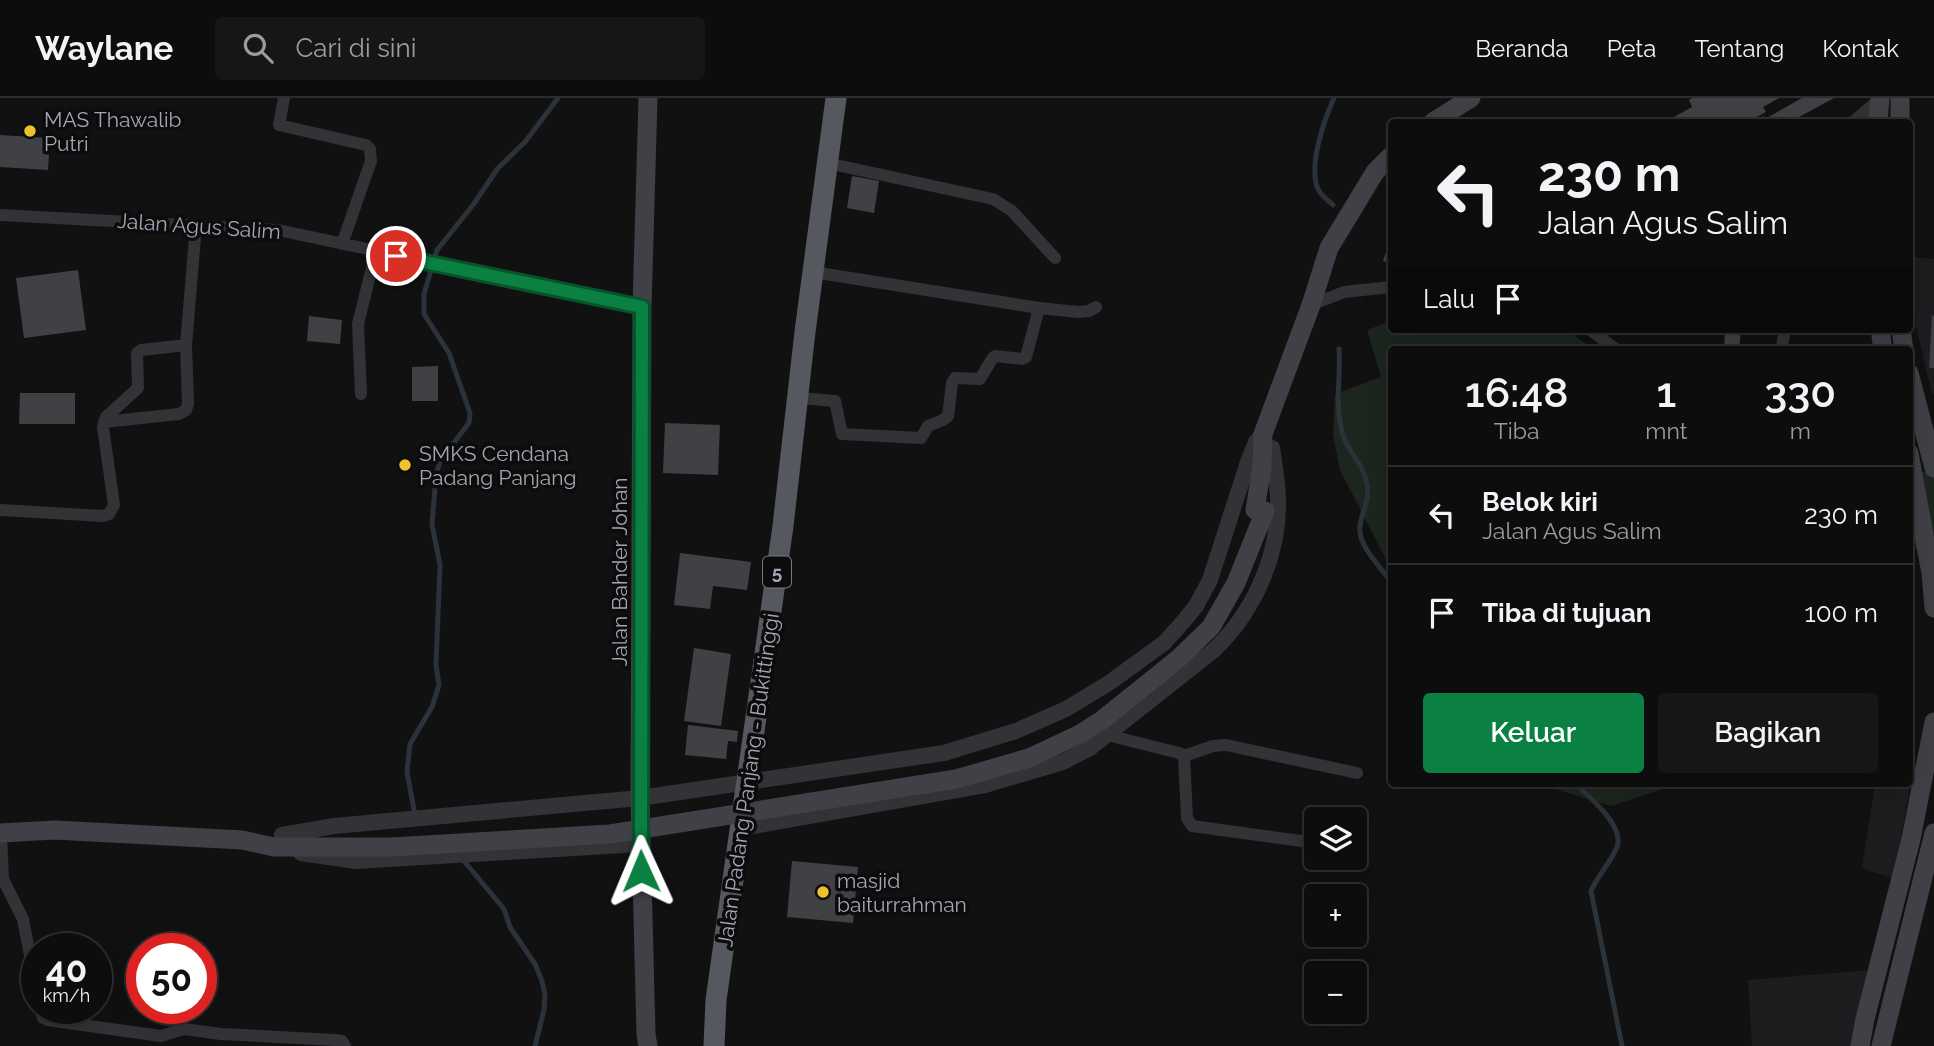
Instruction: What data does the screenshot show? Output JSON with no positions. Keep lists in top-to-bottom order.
{
  "streets": {
    "highway": ["5", "Jalan Padang Panjang - Bukittinggi"],
    "main road": ["Jalan Bahder Johan"],
    "street": ["Jalan Agus Salim"]
  },
  "crossings": [
    ["Jalan Agus Salim", "Jalan Bahder Johan"]
  ],
  "places": ["MAS Thawalib Putri", "SMKS Cendana Padang Panjang", "masjid baiturrahman"],
  "page": {
    "header": "Waylane",
    "search": "Cari di sini",
    "nav": [
      "Beranda",
      "Peta",
      "Tentang",
      "Kontak"
    ],
    "turn": ["230 m", "Jalan Agus Salim"],
    "then": "Lalu",
    "eta": [
      "16:48",
      "Tiba",
      "1",
      "mnt",
      "330",
      "m"
    ],
    "list": [
      {
        "name": "Belok kiri",
        "note": "Jalan Agus Salim",
        "value": "230 m"
      },
      {
        "name": "Tiba di tujuan",
        "value": "100 m"
      }
    ],
    "buttons": ["Keluar", "Bagikan"],
    "map_buttons": ["+", "−"],
    "speed": "40 km/h",
    "limit": "50"
  }
}
